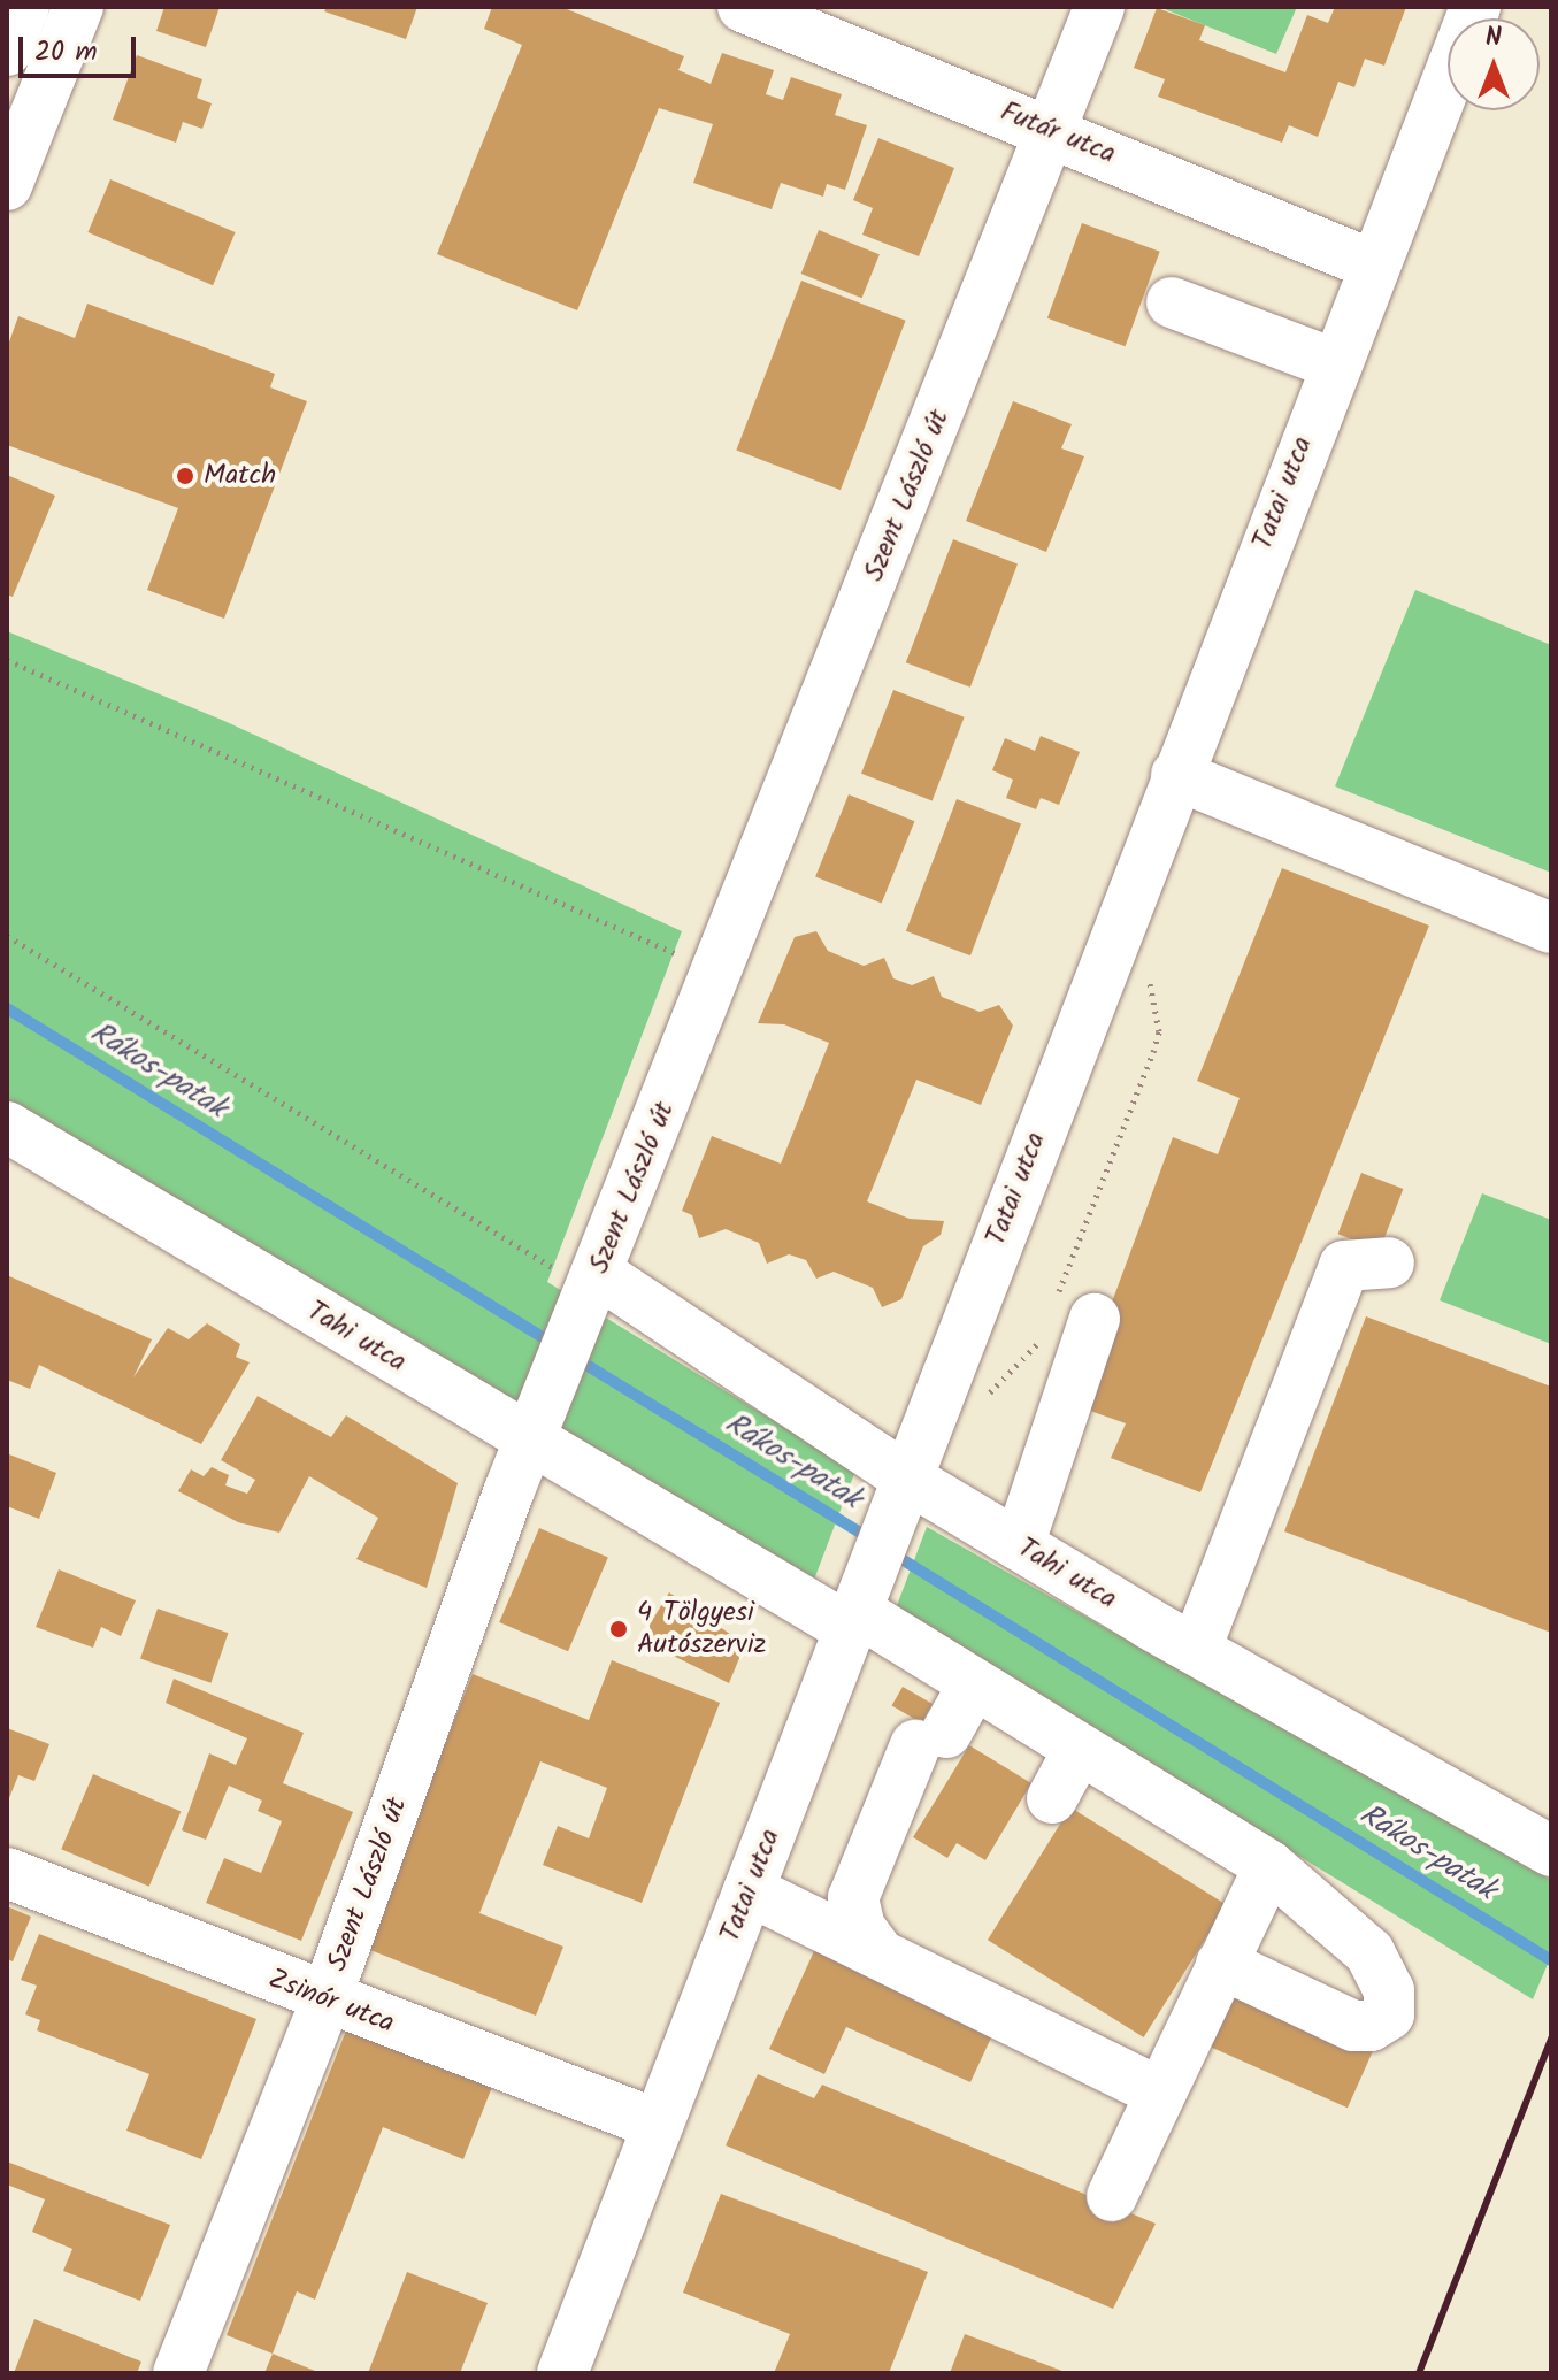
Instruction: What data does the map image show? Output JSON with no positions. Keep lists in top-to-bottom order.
{
  "streets": {
    "street": [
      "Futár utca",
      "Tatai utca",
      "Szent László út",
      "Tahi utca",
      "Zsinór utca"
    ]
  },
  "crossings": [
    ["Futár utca", "Tatai utca"],
    ["Futár utca", "Szent László út"],
    ["Tatai utca", "Tahi utca"],
    ["Tatai utca", "Zsinór utca"],
    ["Szent László út", "Tahi utca"],
    ["Szent László út", "Zsinór utca"]
  ],
  "water": ["Rákos-patak"],
  "places": ["Match", "4 Tölgyesi Autószerviz"],
  "scale_bar": "20 m",
  "north": "top"
}
